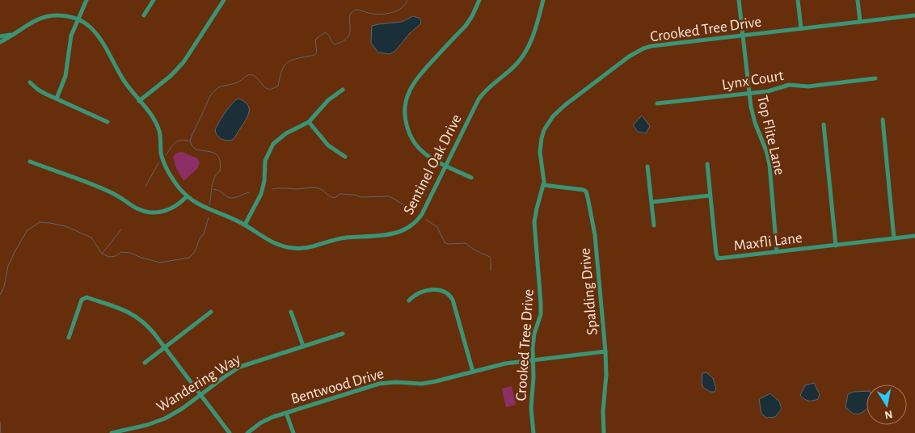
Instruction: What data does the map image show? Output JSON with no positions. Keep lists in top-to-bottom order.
{
  "streets": {
    "street": [
      "Crooked Tree Drive",
      "Lynx Court",
      "Top Flite Lane",
      "Sentinel Oak Drive",
      "Maxfli Lane",
      "Spalding Drive",
      "Wandering Way",
      "Bentwood Drive"
    ]
  },
  "crossings": [
    ["Crooked Tree Drive", "Top Flite Lane"],
    ["Crooked Tree Drive", "Spalding Drive"],
    ["Crooked Tree Drive", "Bentwood Drive"],
    ["Lynx Court", "Top Flite Lane"],
    ["Top Flite Lane", "Maxfli Lane"],
    ["Spalding Drive", "Bentwood Drive"]
  ],
  "north": "bottom"
}
